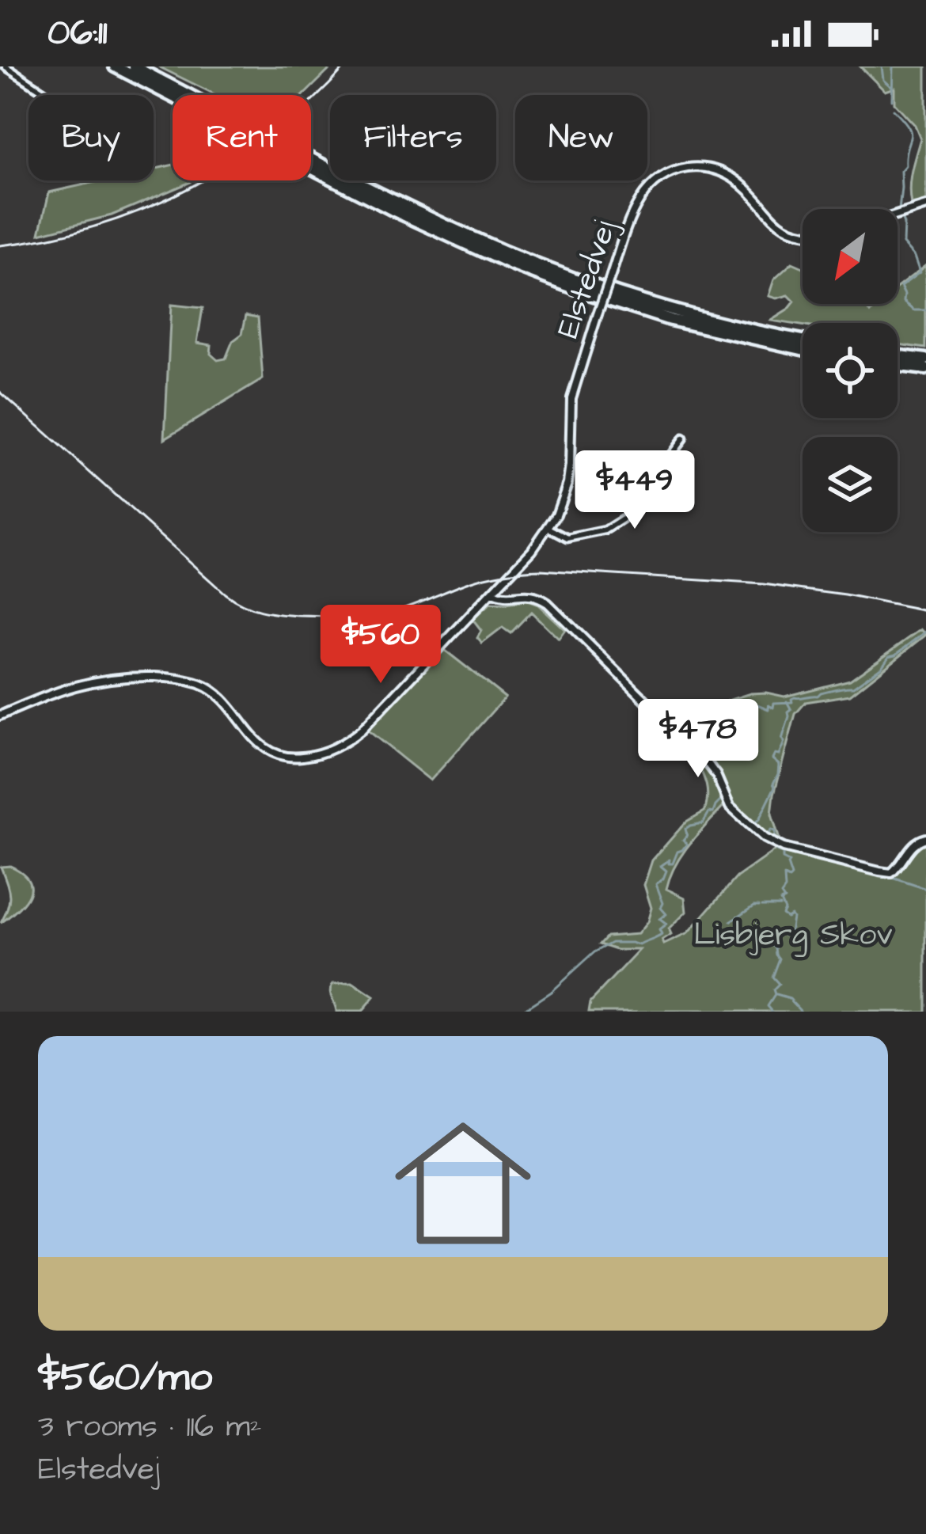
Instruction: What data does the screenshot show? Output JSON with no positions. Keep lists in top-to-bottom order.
{
  "streets": {
    "street": ["Elstedvej"]
  },
  "parks": ["Lisbjerg Skov"],
  "north": "bottom left",
  "page": {
    "status": "06:11",
    "chip": [
      "Buy",
      "Rent",
      "Filters",
      "New"
    ],
    "price": ["$449", "$560", "$478"],
    "list": [
      {
        "name": "$560/mo",
        "note": "3 rooms · 116 m² · Elstedvej"
      }
    ]
  }
}
